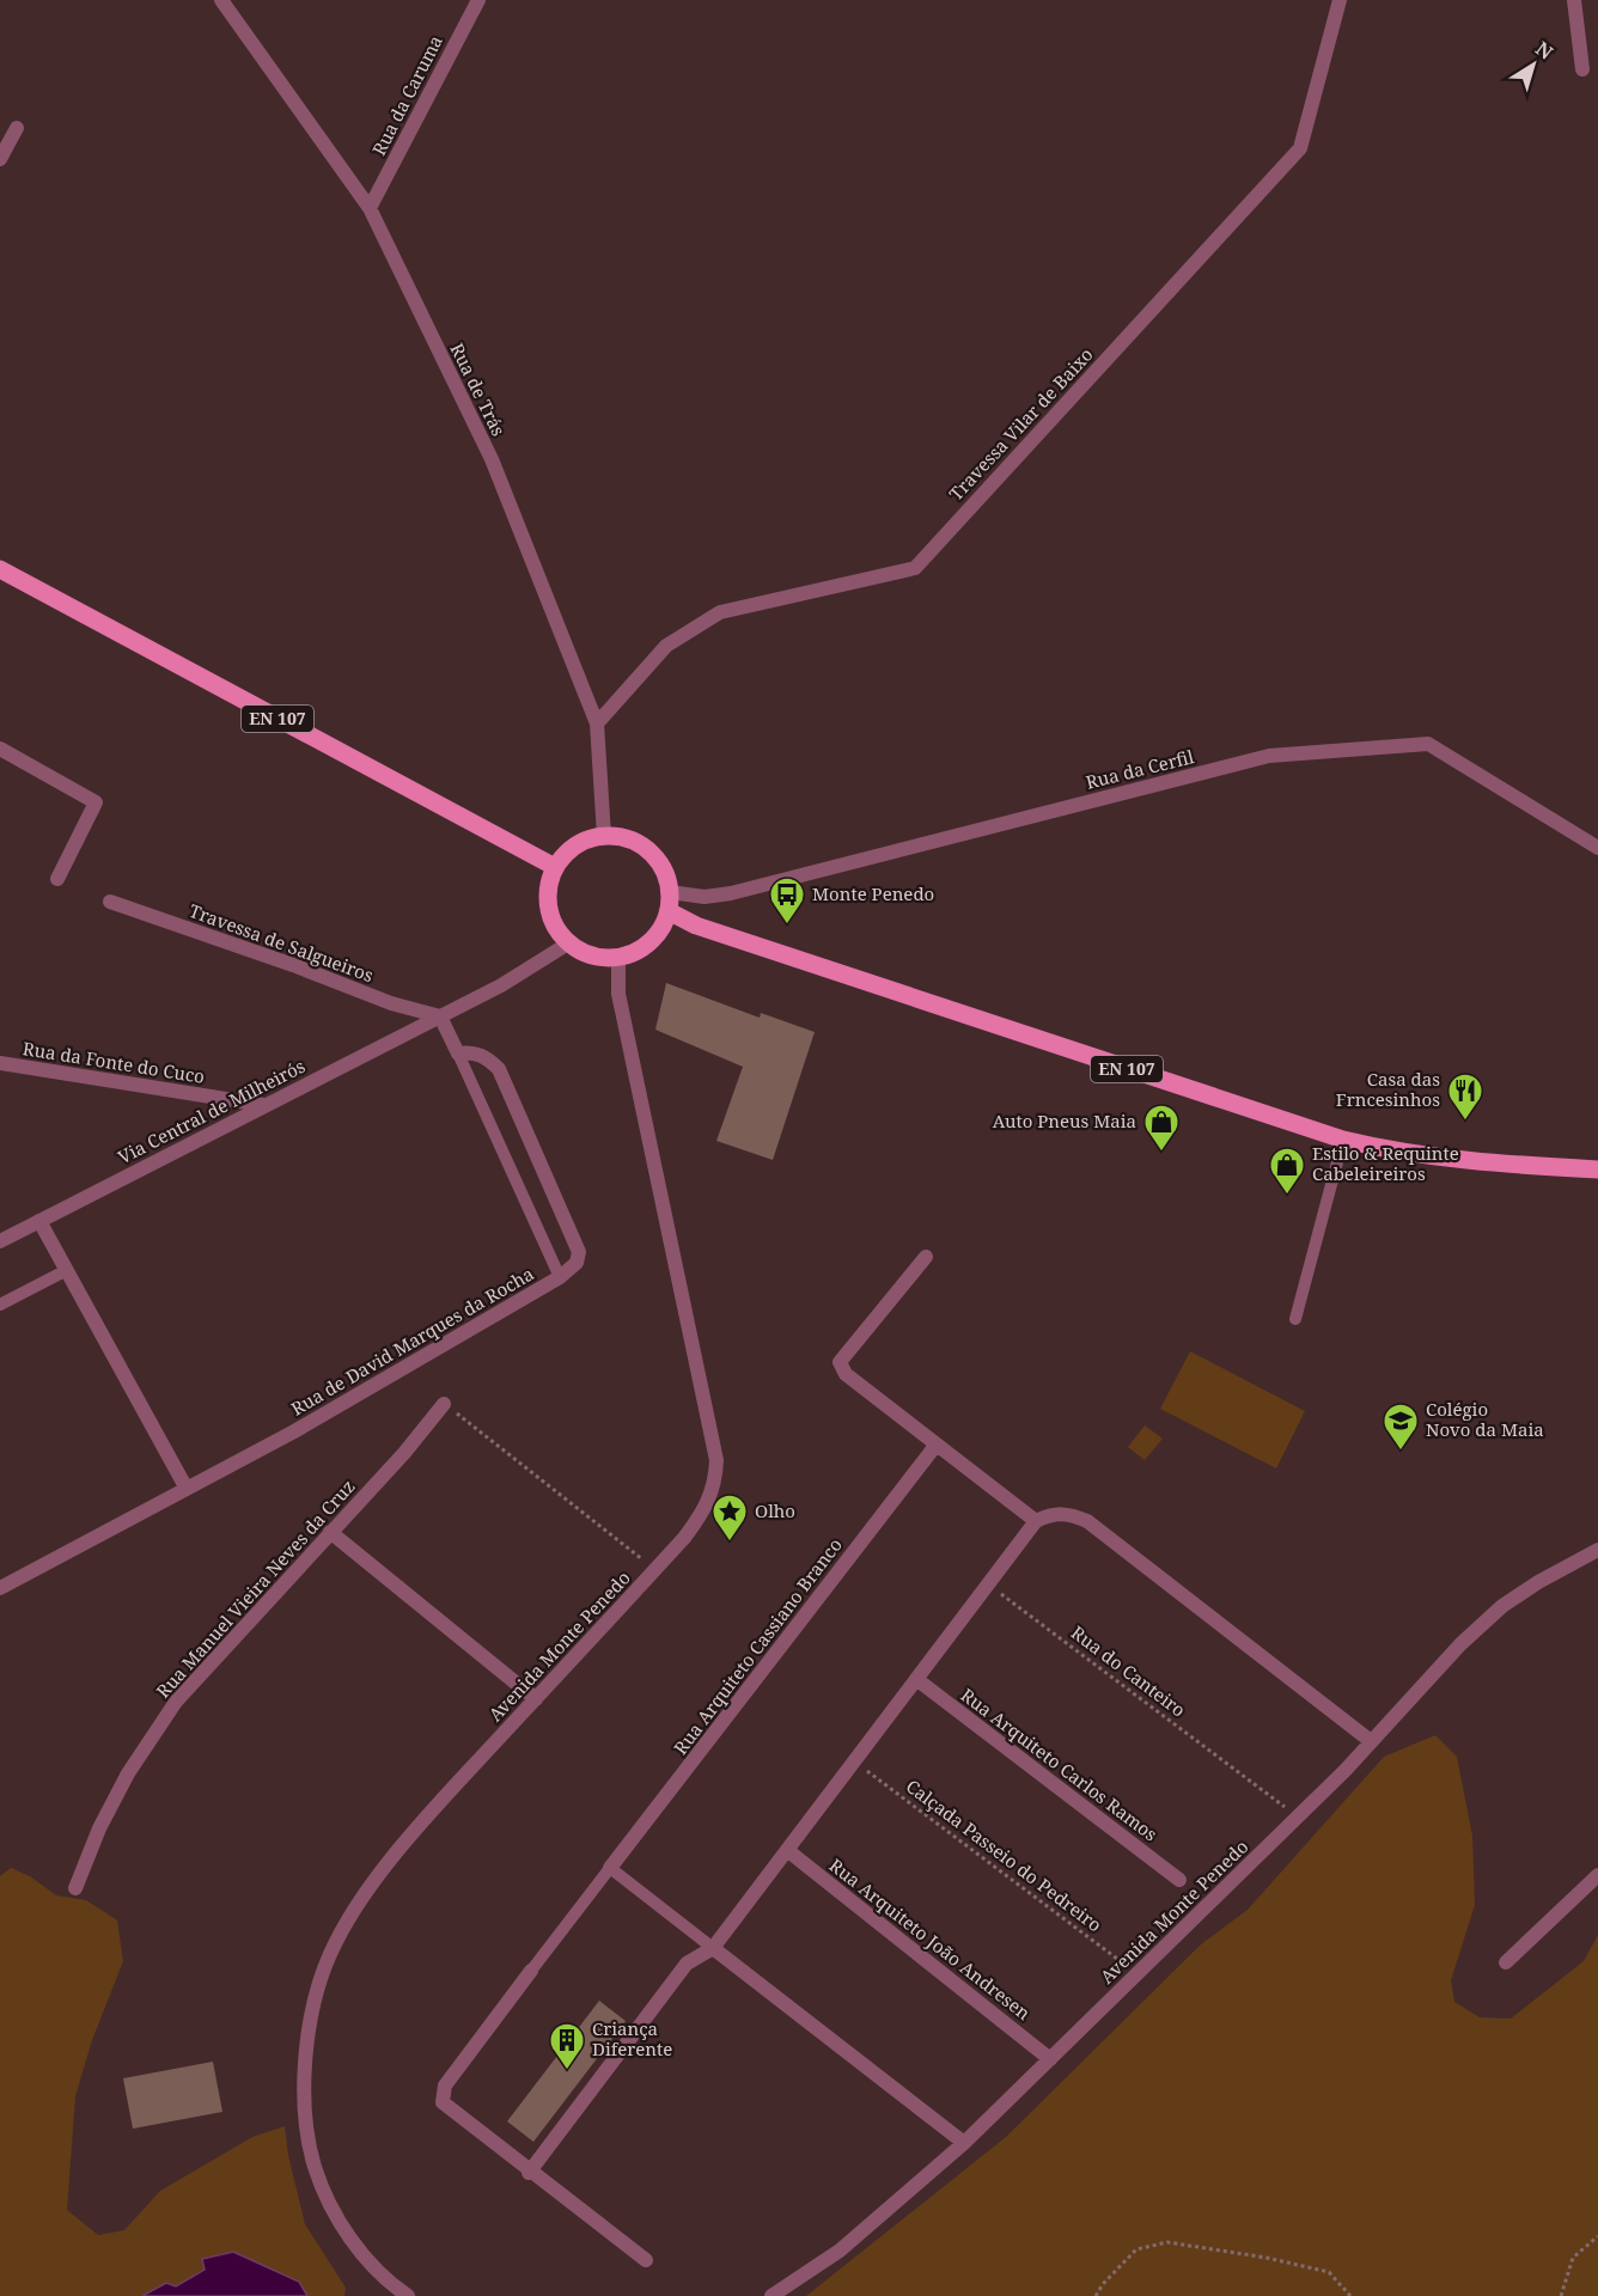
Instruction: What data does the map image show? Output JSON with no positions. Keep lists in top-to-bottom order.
{
  "streets": {
    "main road": ["EN 107"],
    "street": [
      "Rua da Caruma",
      "Rua de Trás",
      "Travessa Vilar de Baixo",
      "Rua da Cerfil",
      "Travessa de Salgueiros",
      "Rua da Fonte do Cuco",
      "Via Central de Milheirós",
      "Rua de David Marques da Rocha",
      "Rua Manuel Vieira Neves da Cruz",
      "Avenida Monte Penedo",
      "Rua Arquiteto Cassiano Branco",
      "Rua Arquiteto Carlos Ramos",
      "Rua Arquiteto João Andresen"
    ],
    "path": ["Rua do Canteiro", "Calçada Passeio do Pedreiro"]
  },
  "crossings": [
    ["Rua da Caruma", "Rua de Trás"],
    ["Rua de Trás", "Travessa Vilar de Baixo"],
    ["Rua de Trás", "EN 107"],
    ["Rua de Trás", "Rua da Cerfil"],
    ["Rua de Trás", "Via Central de Milheirós"],
    ["Rua de Trás", "Avenida Monte Penedo"],
    ["EN 107", "Rua da Cerfil"],
    ["EN 107", "Via Central de Milheirós"],
    ["EN 107", "Avenida Monte Penedo"],
    ["Rua da Cerfil", "Via Central de Milheirós"],
    ["Rua da Cerfil", "Avenida Monte Penedo"],
    ["Travessa de Salgueiros", "Via Central de Milheirós"],
    ["Rua da Fonte do Cuco", "Via Central de Milheirós"],
    ["Via Central de Milheirós", "Avenida Monte Penedo"],
    ["Avenida Monte Penedo", "Rua do Canteiro"],
    ["Avenida Monte Penedo", "Calçada Passeio do Pedreiro"],
    ["Avenida Monte Penedo", "Rua Arquiteto João Andresen"]
  ],
  "places": {
    "bus stop": ["Monte Penedo"],
    "restaurant": ["Casa das Frncesinhos"],
    "shop": ["Auto Pneus Maia", "Estilo & Requinte Cabeleireiros"],
    "school or university": ["Colégio Novo da Maia"],
    "place": ["Olho"],
    "building": ["Criança Diferente"]
  },
  "north": "top right"
}
